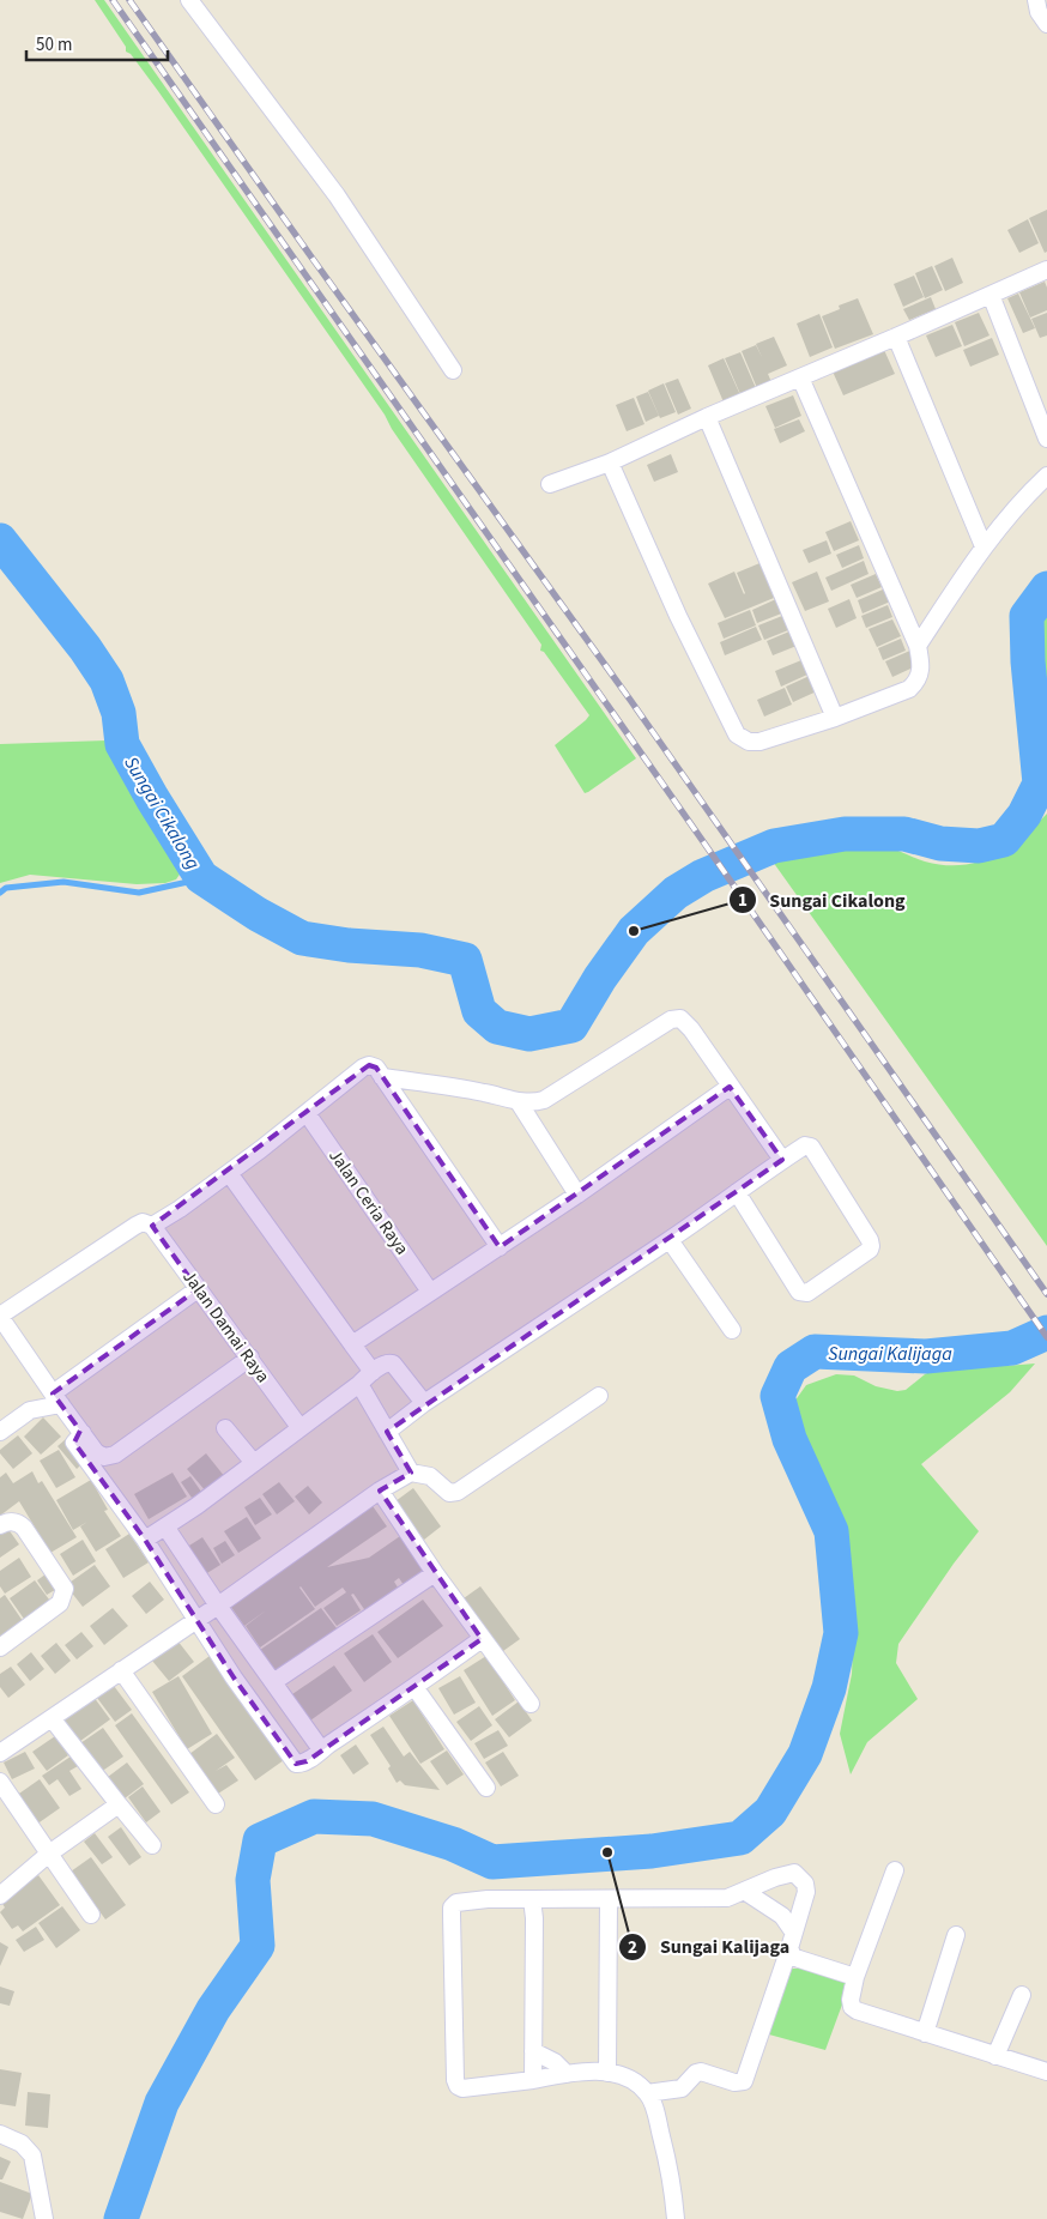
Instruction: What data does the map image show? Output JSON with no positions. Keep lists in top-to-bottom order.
{
  "streets": {
    "street": ["Jalan Ceria Raya", "Jalan Damai Raya"]
  },
  "water": ["Sungai Cikalong", "Sungai Kalijaga"],
  "places": ["Sungai Cikalong", "Sungai Kalijaga"],
  "scale_bar": "50 m"
}
